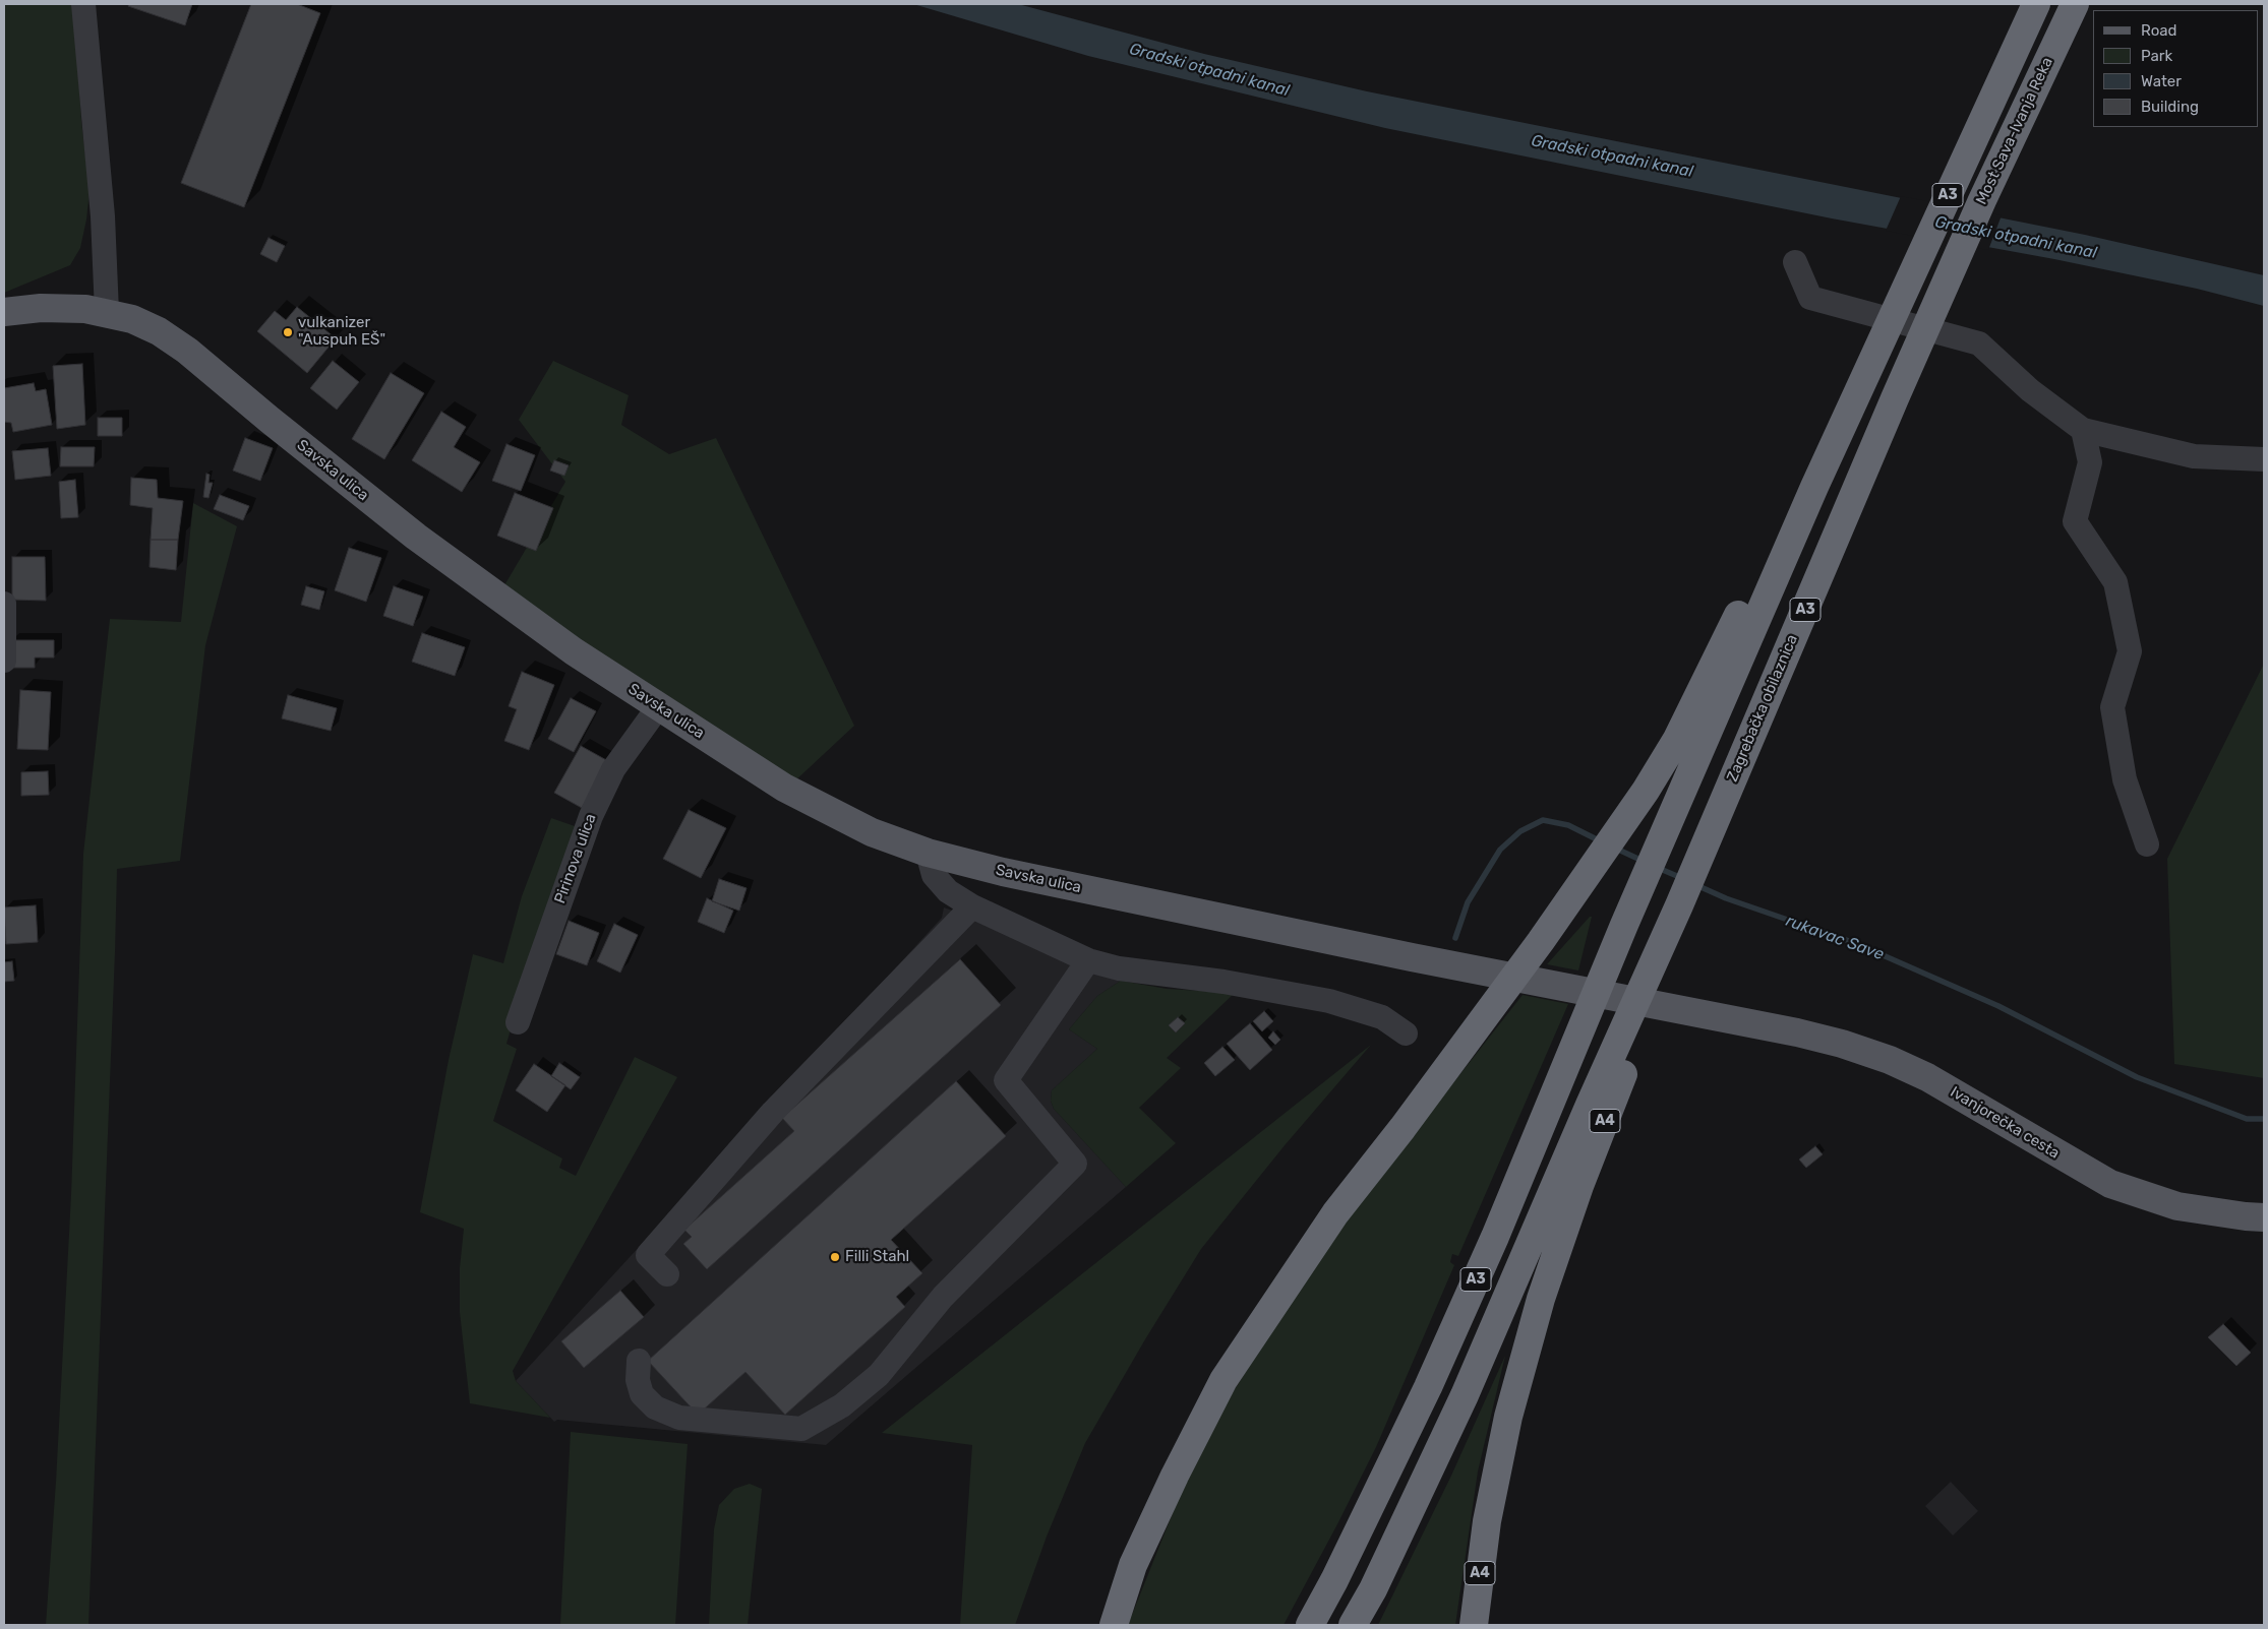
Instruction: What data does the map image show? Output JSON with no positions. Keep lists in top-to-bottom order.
{
  "streets": {
    "highway": [
      "Most Sava-Ivanja Reka",
      "A3",
      "Zagrebačka obilaznica",
      "A4"
    ],
    "main road": ["Savska ulica", "Ivanjorečka cesta"],
    "street": ["Pirinova ulica"]
  },
  "crossings": [
    ["Most Sava-Ivanja Reka", "Zagrebačka obilaznica"],
    ["A3", "Zagrebačka obilaznica"],
    ["A3", "A4"],
    ["Savska ulica", "Pirinova ulica"],
    ["Savska ulica", "Ivanjorečka cesta"],
    ["Zagrebačka obilaznica", "A4"]
  ],
  "water": ["Gradski otpadni kanal", "rukavac Save"],
  "places": ["vulkanizer \"Auspuh EŠ\"", "Filli Stahl"],
  "legend": [
    "Road",
    "Park",
    "Water",
    "Building"
  ]
}
